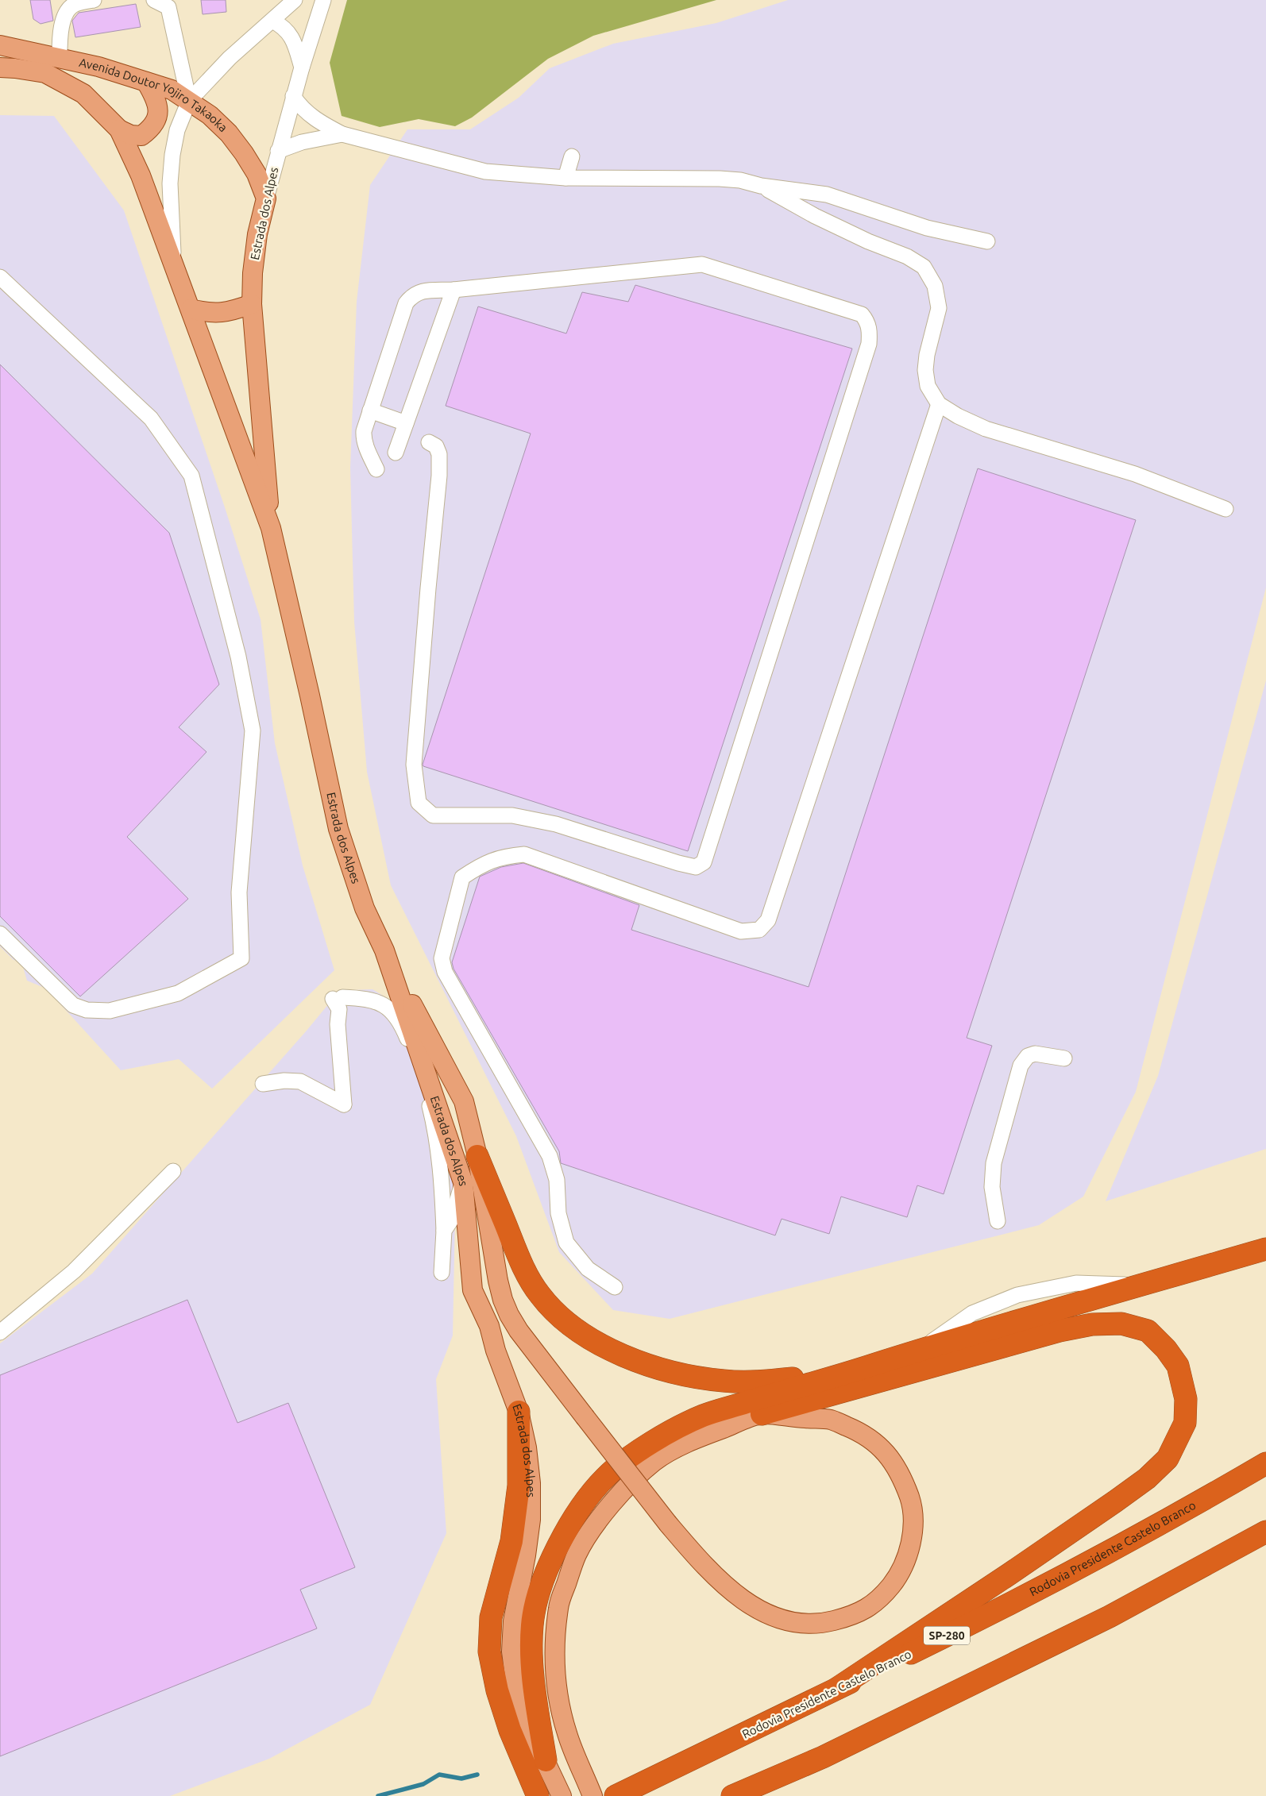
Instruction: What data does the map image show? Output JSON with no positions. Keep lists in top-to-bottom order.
{
  "streets": {
    "highway": ["Rodovia Presidente Castelo Branco", "SP-280"],
    "main road": ["Avenida Doutor Yojiro Takaoka", "Estrada dos Alpes"]
  },
  "crossings": [
    ["Avenida Doutor Yojiro Takaoka", "Estrada dos Alpes"]
  ]
}
